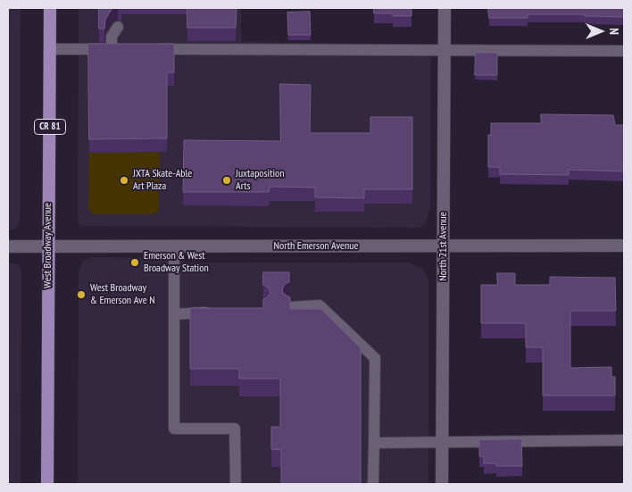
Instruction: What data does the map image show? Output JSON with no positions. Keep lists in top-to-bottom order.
{
  "streets": {
    "main road": ["CR 81", "West Broadway Avenue"],
    "street": ["North Emerson Avenue", "North 21st Avenue"]
  },
  "crossings": [
    ["West Broadway Avenue", "North Emerson Avenue"],
    ["North Emerson Avenue", "North 21st Avenue"]
  ],
  "places": [
    "JXTA Skate-Able Art Plaza",
    "Juxtaposition Arts",
    "Emerson & West Broadway Station",
    "West Broadway & Emerson Ave N"
  ],
  "north": "right"
}
